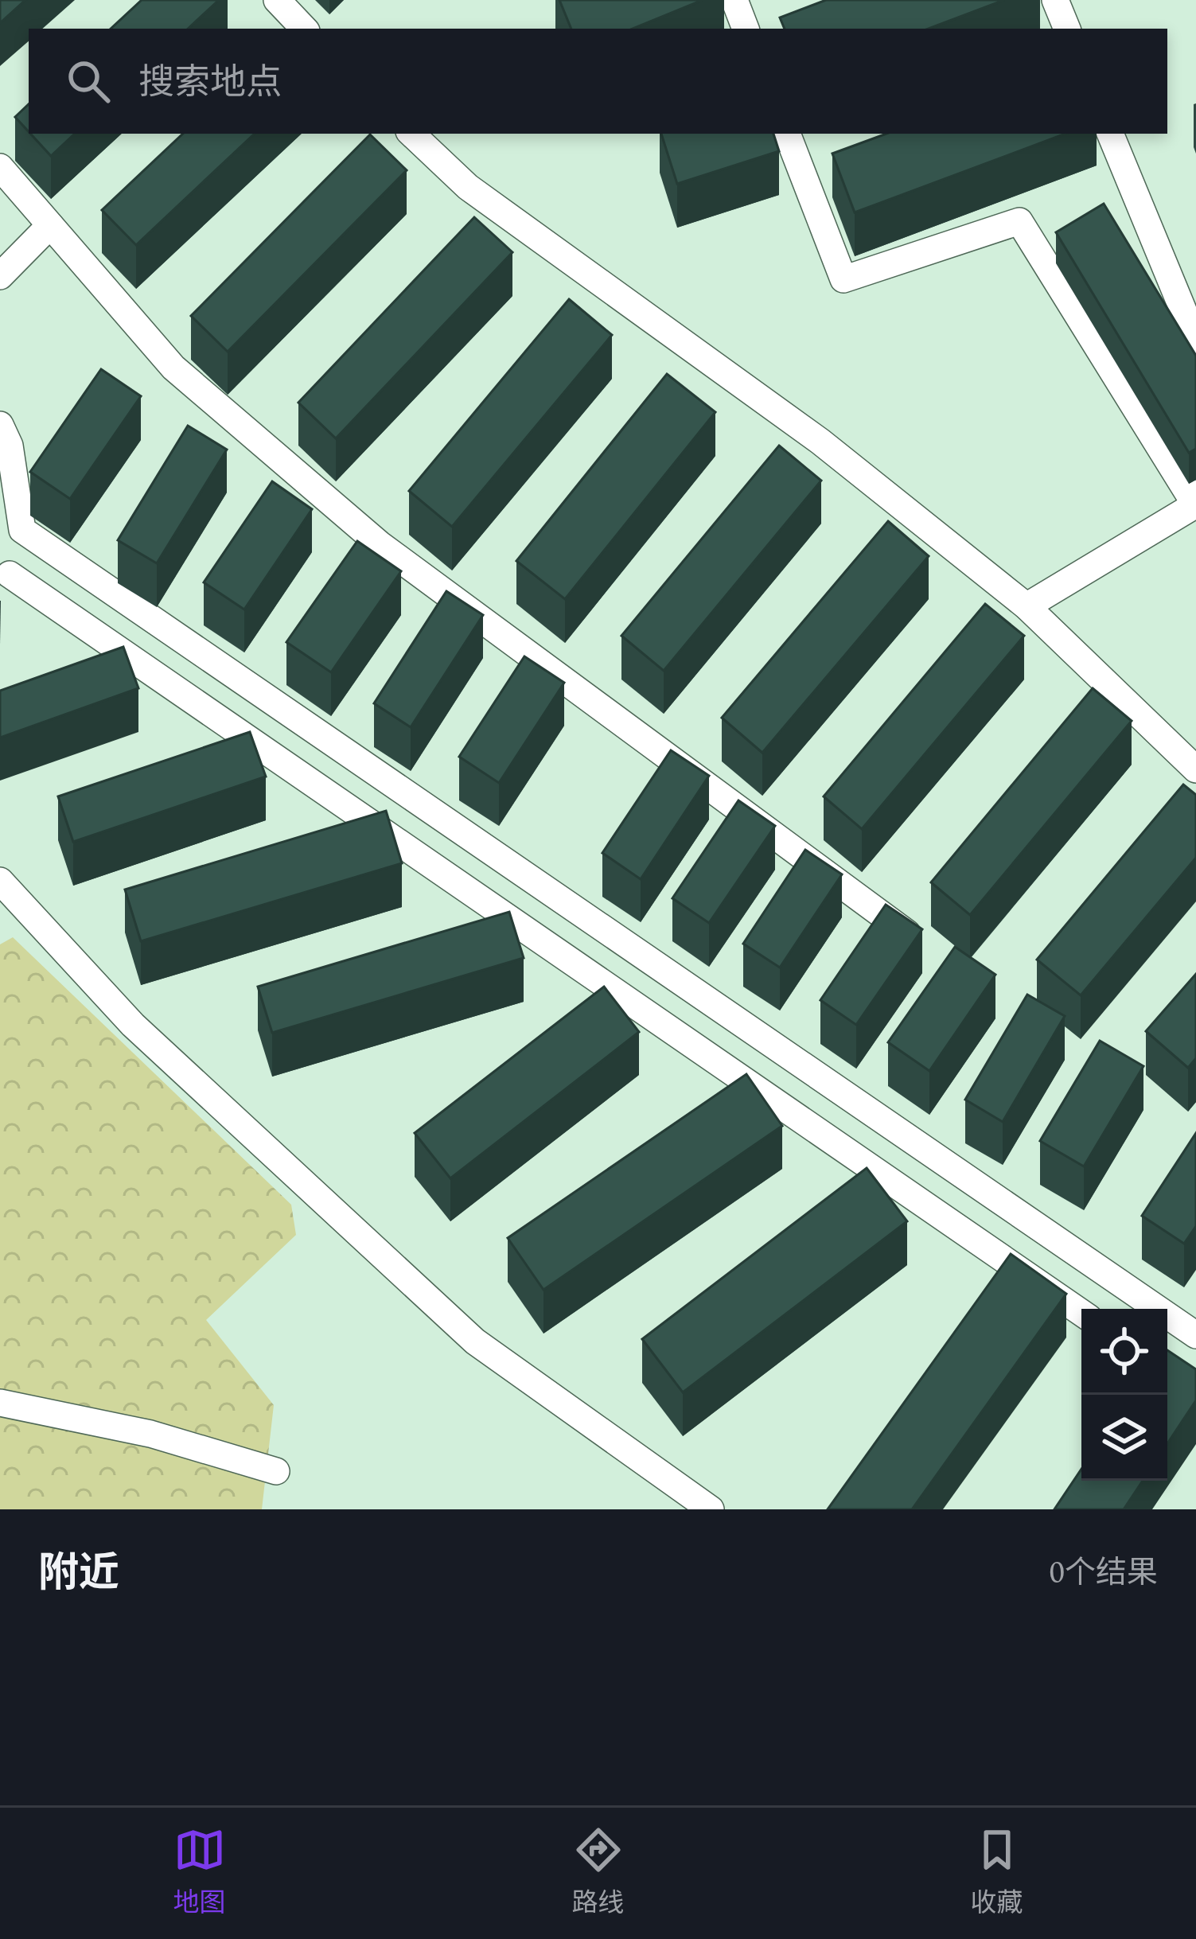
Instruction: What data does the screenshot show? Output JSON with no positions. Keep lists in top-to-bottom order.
{
  "page": {
    "search": "搜索地点",
    "heading": ["附近", "0个结果"],
    "nav": ["地图", "路线", "收藏"]
  }
}
